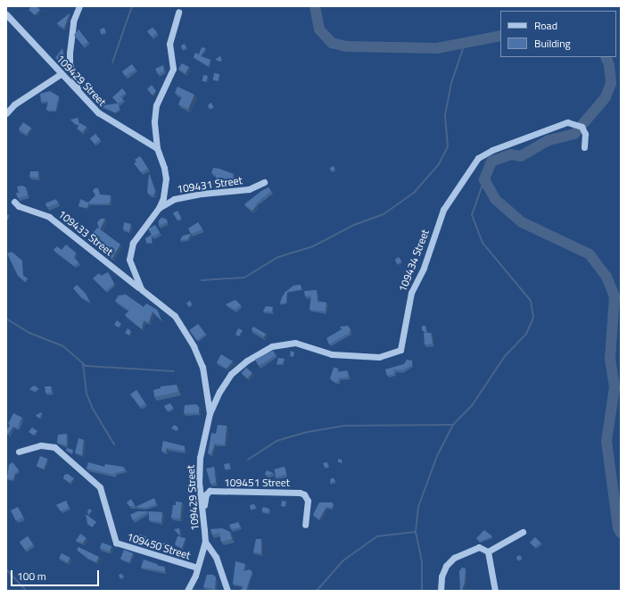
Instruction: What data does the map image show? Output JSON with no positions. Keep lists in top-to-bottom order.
{
  "streets": {
    "street": [
      "109429 Street",
      "109431 Street",
      "109433 Street",
      "109434 Street",
      "109451 Street",
      "109450 Street"
    ]
  },
  "crossings": [
    ["109429 Street", "109431 Street"],
    ["109429 Street", "109433 Street"],
    ["109429 Street", "109434 Street"],
    ["109429 Street", "109451 Street"],
    ["109429 Street", "109450 Street"]
  ],
  "legend": ["Road", "Building"],
  "scale_bar": "100 m"
}
